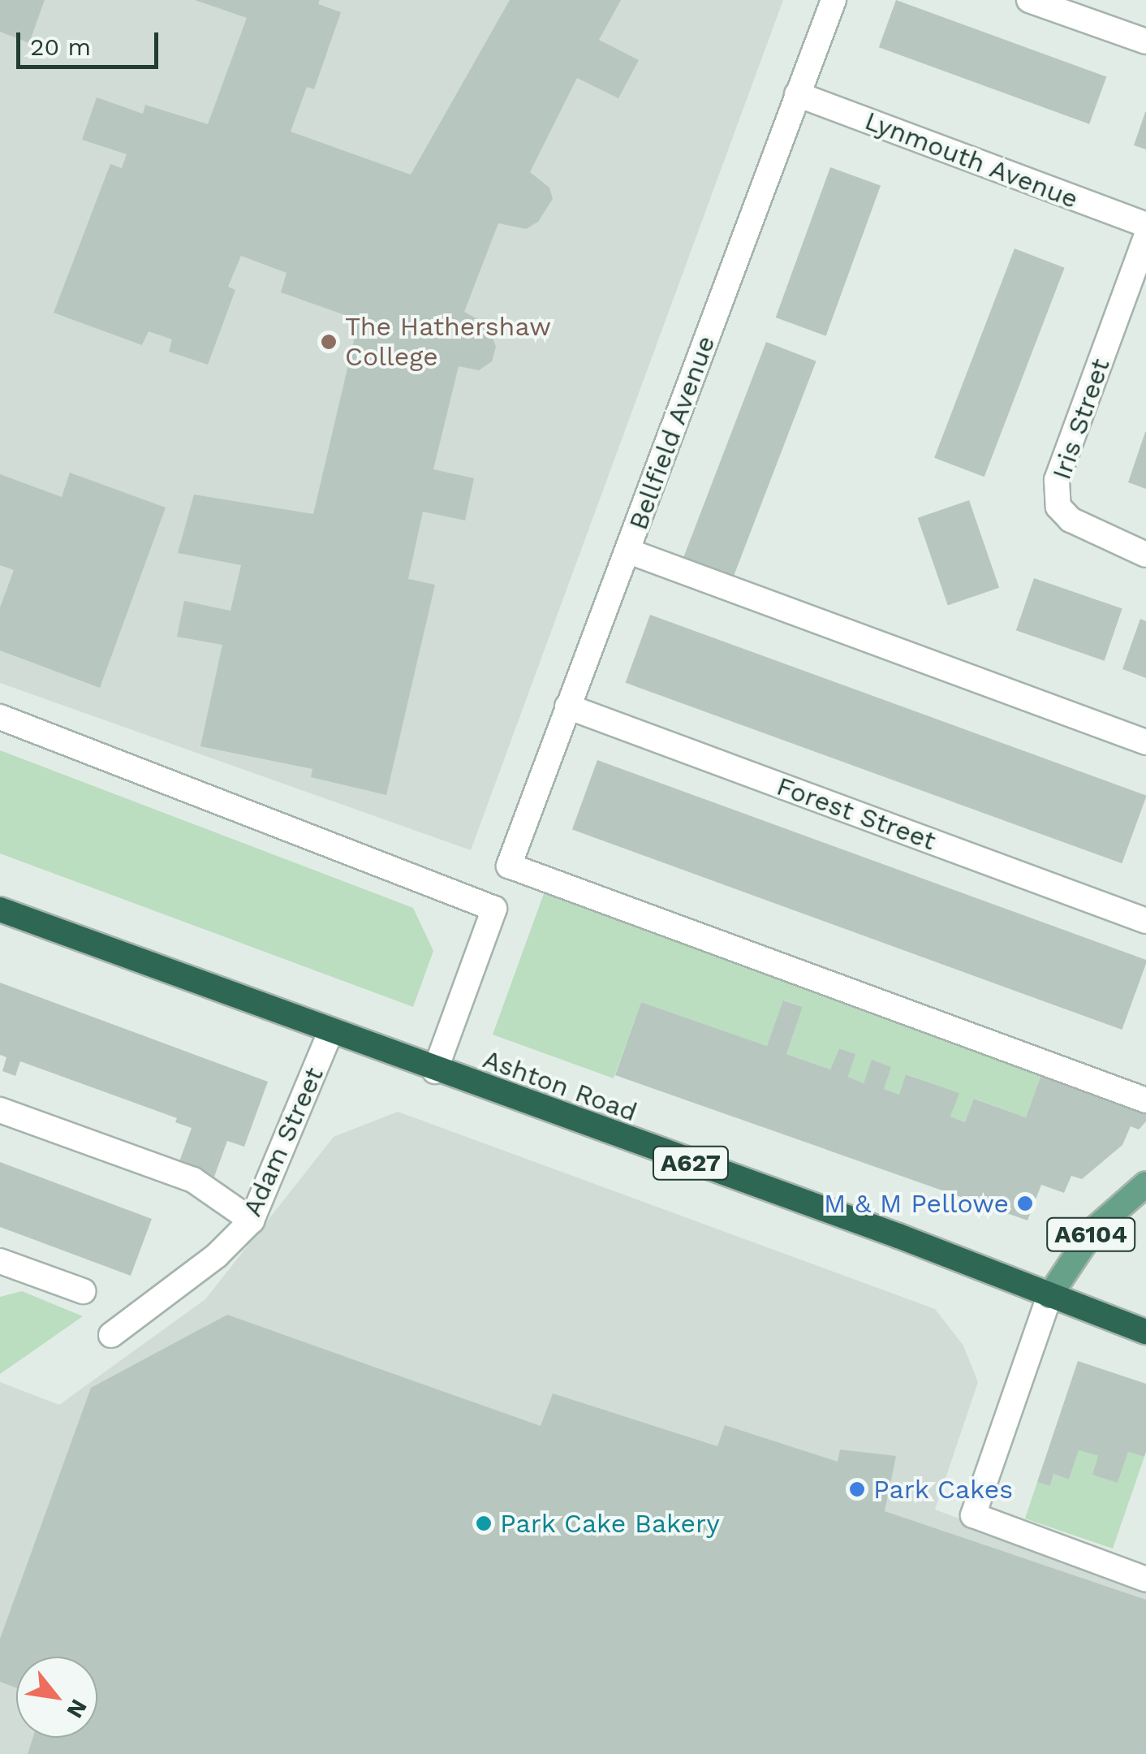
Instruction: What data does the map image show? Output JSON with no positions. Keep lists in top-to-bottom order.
{
  "streets": {
    "highway": ["Ashton Road", "A627"],
    "main road": ["A6104"],
    "street": [
      "Lynmouth Avenue",
      "Iris Street",
      "Bellfield Avenue",
      "Forest Street",
      "Adam Street"
    ]
  },
  "crossings": [
    ["Lynmouth Avenue", "Bellfield Avenue"],
    ["Bellfield Avenue", "Forest Street"],
    ["Ashton Road", "Adam Street"],
    ["Ashton Road", "A6104"]
  ],
  "places": [
    "The Hathershaw College",
    "M & M Pellowe",
    "Park Cakes",
    "Park Cake Bakery"
  ],
  "scale_bar": "20 m",
  "north": "bottom right"
}
